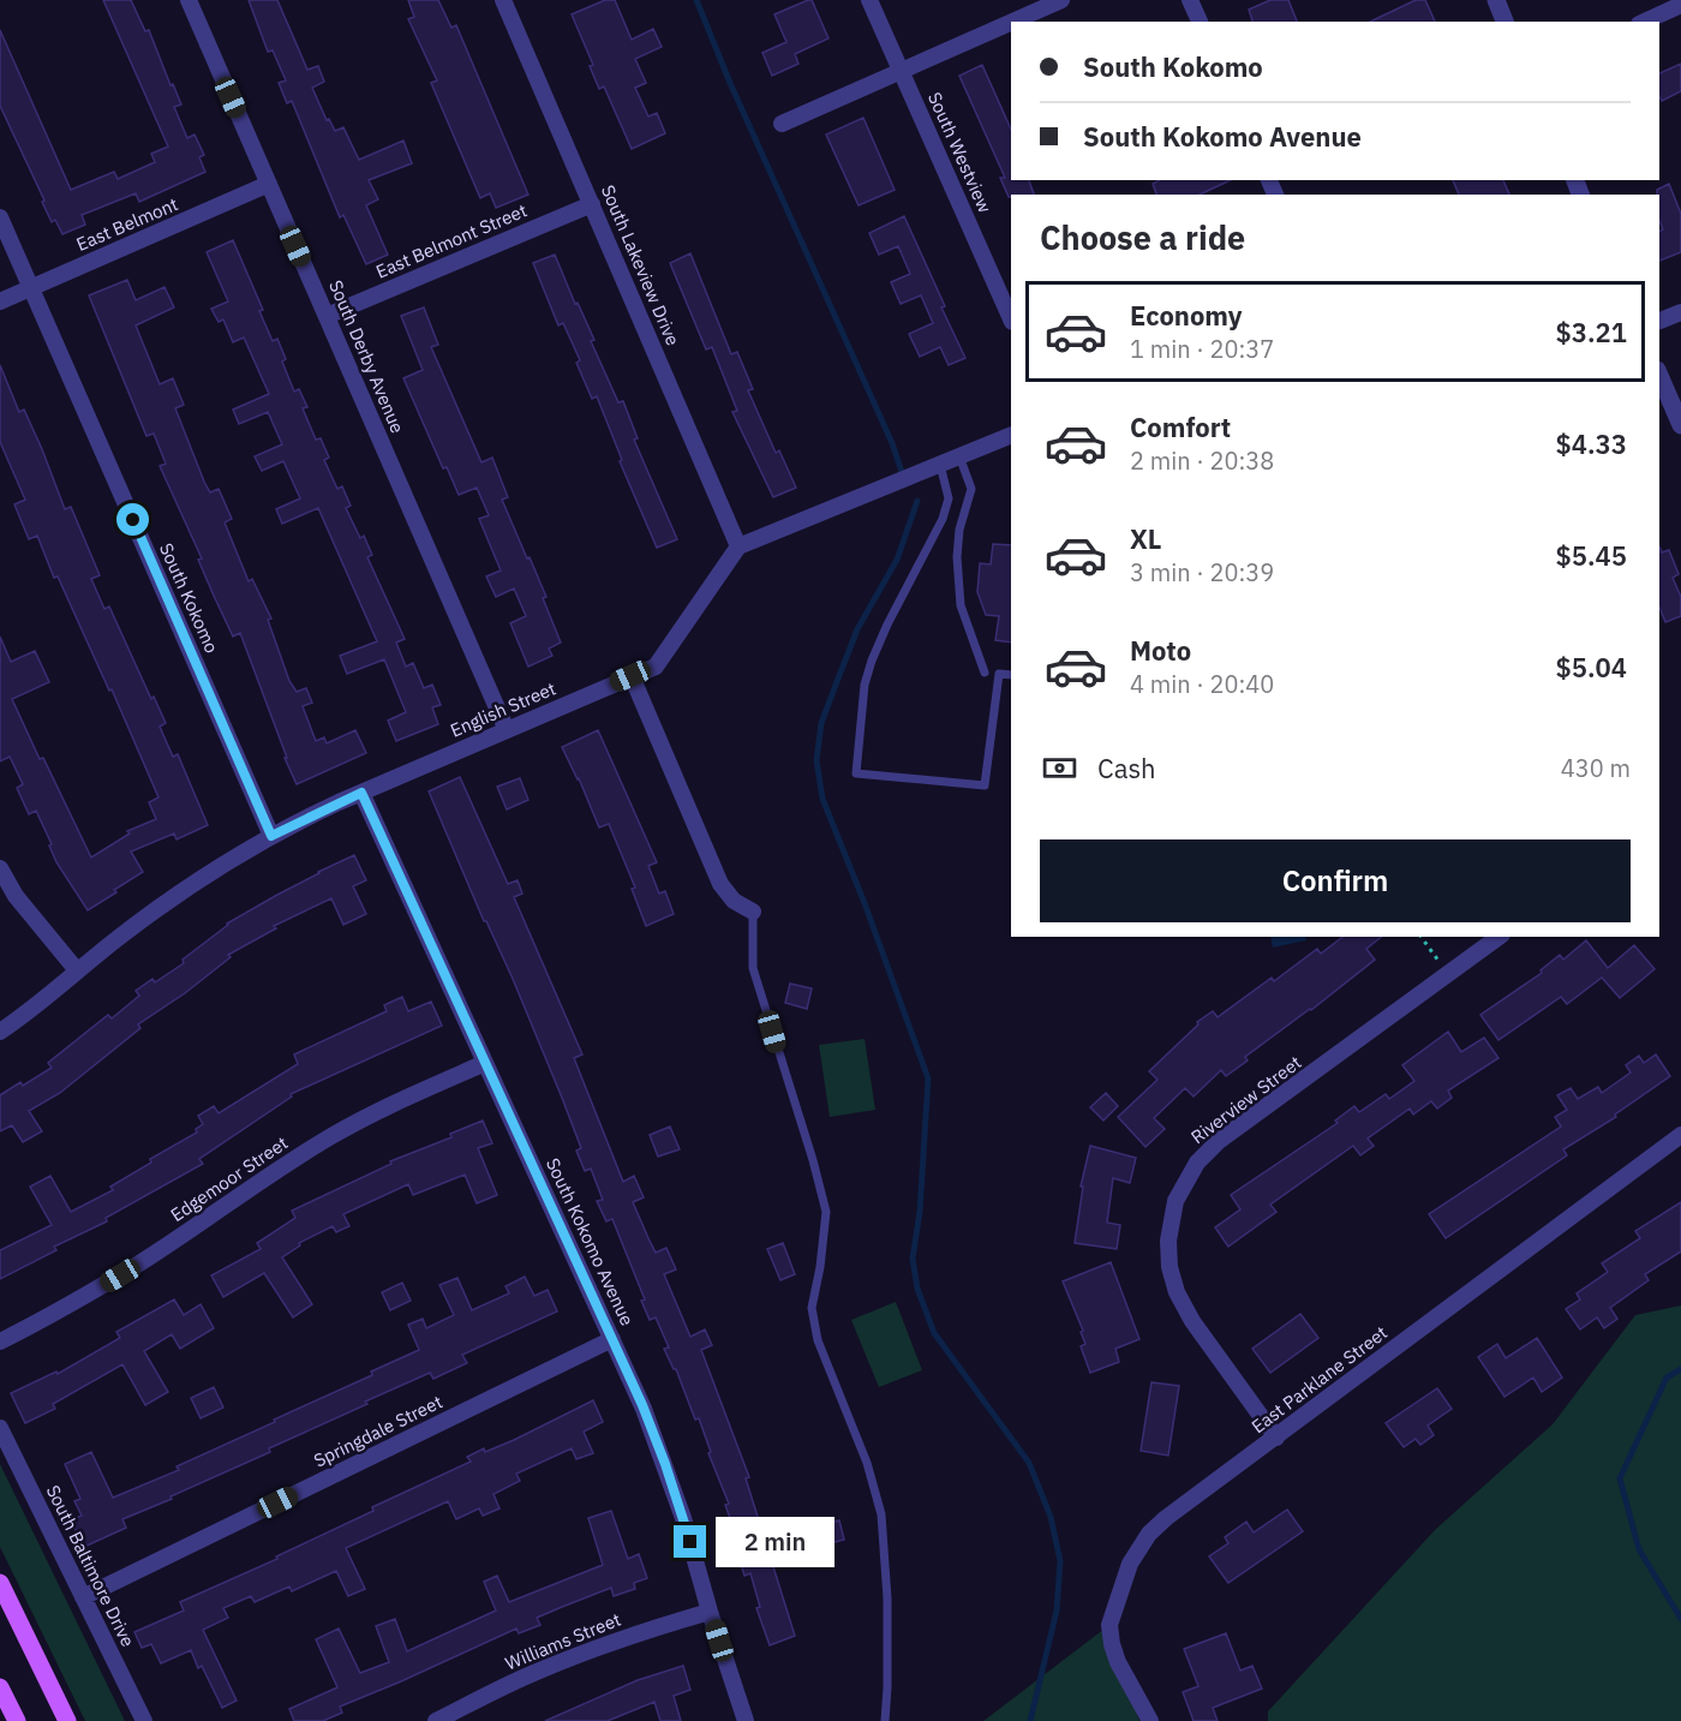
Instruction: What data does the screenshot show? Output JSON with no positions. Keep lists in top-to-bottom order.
{
  "streets": {
    "street": [
      "South Westview",
      "East Belmont",
      "East Belmont Street",
      "South Lakeview Drive",
      "South Derby Avenue",
      "South Kokomo",
      "English Street",
      "Riverview Street",
      "Edgemoor Street",
      "South Kokomo Avenue",
      "East Parklane Street",
      "Springdale Street",
      "South Baltimore Drive",
      "Williams Street"
    ]
  },
  "crossings": [
    ["East Belmont", "South Derby Avenue"],
    ["East Belmont", "South Kokomo"],
    ["East Belmont Street", "South Lakeview Drive"],
    ["East Belmont Street", "South Derby Avenue"],
    ["South Lakeview Drive", "English Street"],
    ["South Derby Avenue", "English Street"],
    ["South Kokomo", "English Street"],
    ["English Street", "South Kokomo Avenue"],
    ["Riverview Street", "East Parklane Street"],
    ["Edgemoor Street", "South Kokomo Avenue"],
    ["South Kokomo Avenue", "Springdale Street"],
    ["South Kokomo Avenue", "Williams Street"],
    ["Springdale Street", "South Baltimore Drive"]
  ],
  "page": {
    "banner": ["South Kokomo", "South Kokomo Avenue"],
    "heading": "Choose a ride",
    "list": [
      {
        "name": "Economy",
        "note": "1 min · 20:37",
        "value": "$3.21"
      },
      {
        "name": "Comfort",
        "note": "2 min · 20:38",
        "value": "$4.33"
      },
      {
        "name": "XL",
        "note": "3 min · 20:39",
        "value": "$5.45"
      },
      {
        "name": "Moto",
        "note": "4 min · 20:40",
        "value": "$5.04"
      }
    ],
    "pay": ["Cash", "430 m"],
    "buttons": "Confirm",
    "bubble": "2 min"
  }
}
